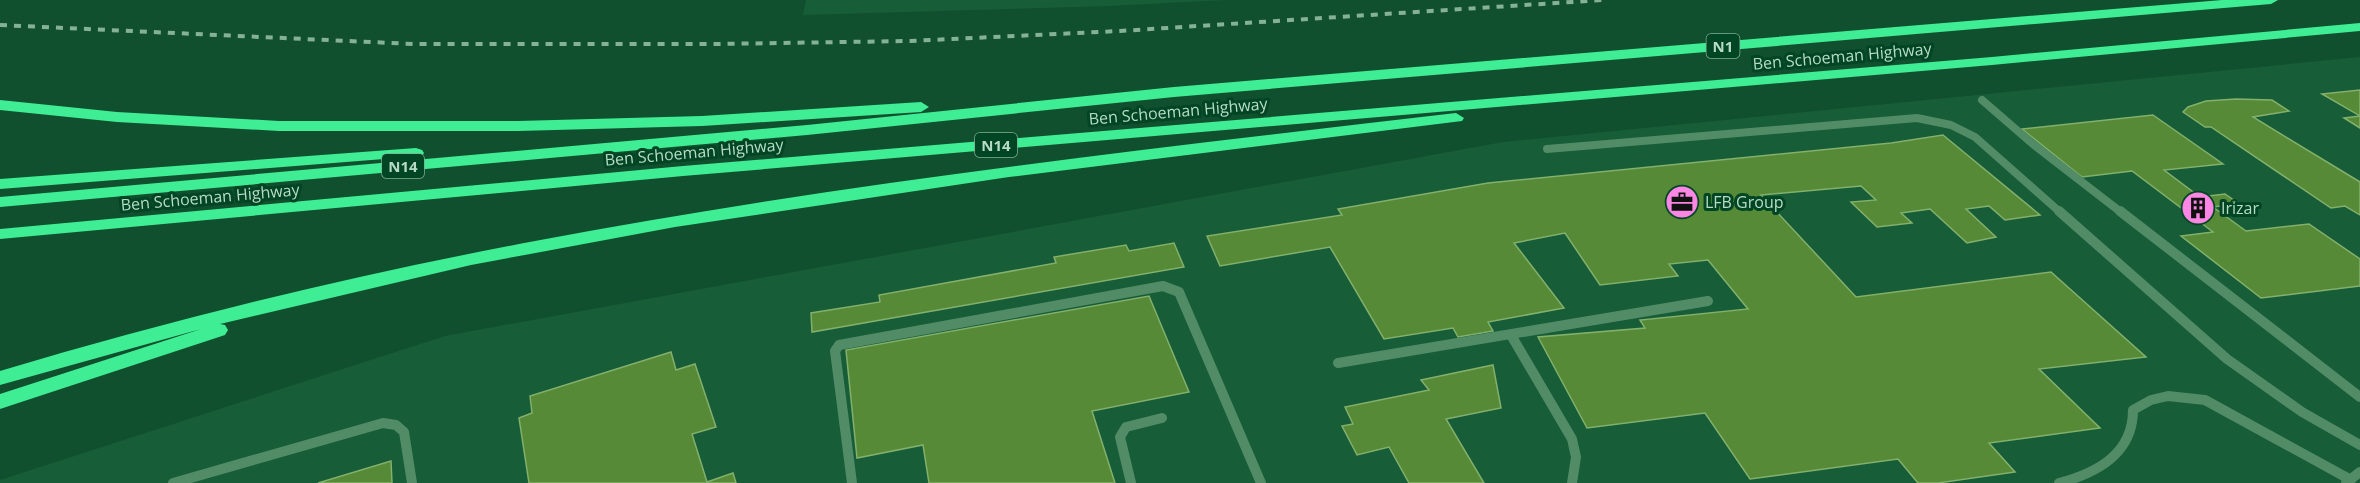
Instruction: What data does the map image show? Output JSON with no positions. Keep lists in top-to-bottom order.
{
  "streets": {
    "highway": ["N1", "Ben Schoeman Highway", "N14"]
  },
  "places": {
    "office": ["LFB Group"],
    "building": ["Irizar"]
  }
}
